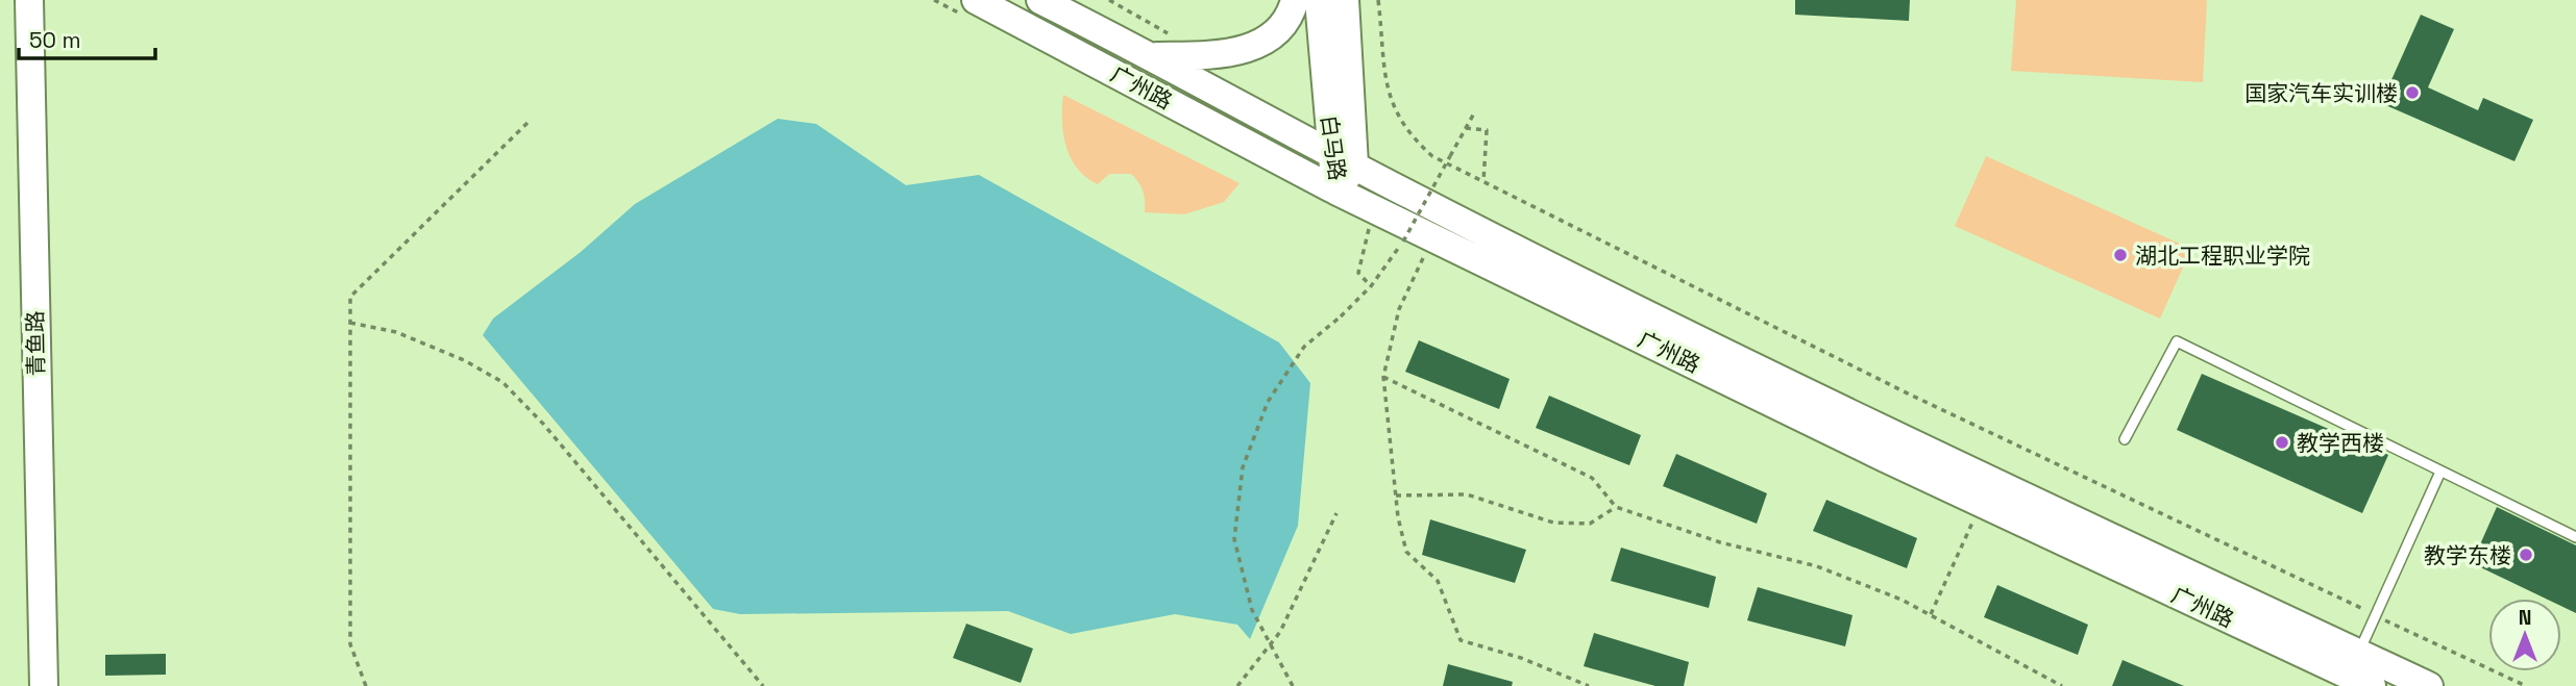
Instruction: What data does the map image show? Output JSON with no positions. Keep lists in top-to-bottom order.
{
  "streets": {
    "main road": ["广州路", "白马路", "青鱼路"]
  },
  "crossings": [
    ["广州路", "白马路"]
  ],
  "places": [
    "国家汽车实训楼",
    "湖北工程职业学院",
    "教学西楼",
    "教学东楼"
  ],
  "scale_bar": "50 m",
  "north": "top"
}
